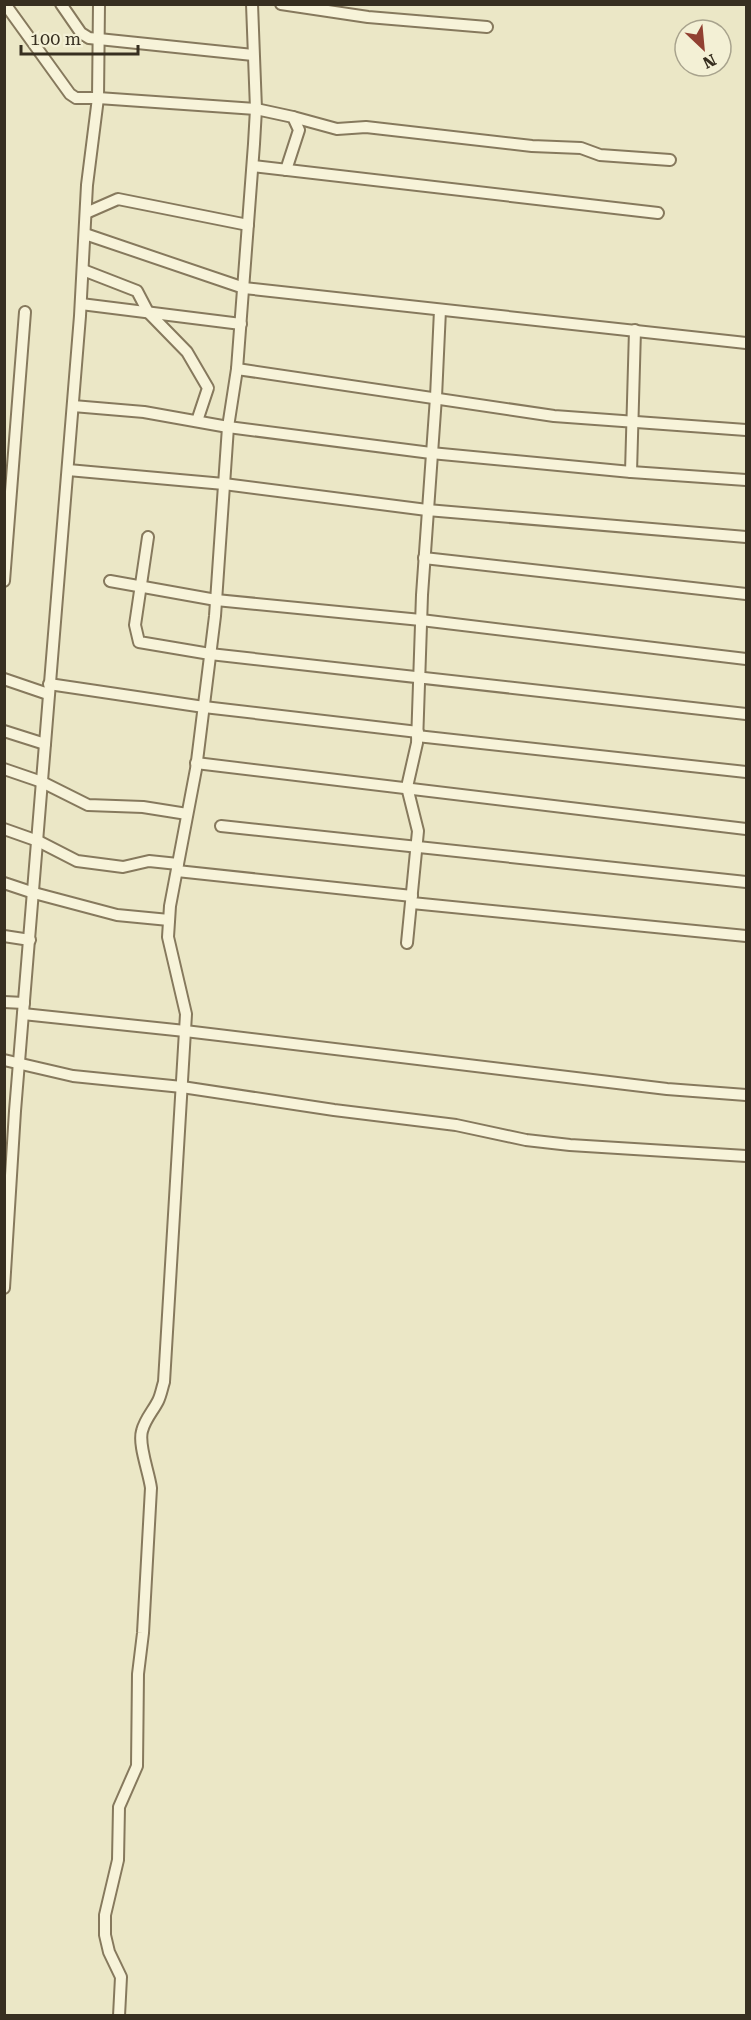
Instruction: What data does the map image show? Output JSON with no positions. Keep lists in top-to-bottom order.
{
  "scale_bar": "100 m",
  "north": "bottom right"
}
